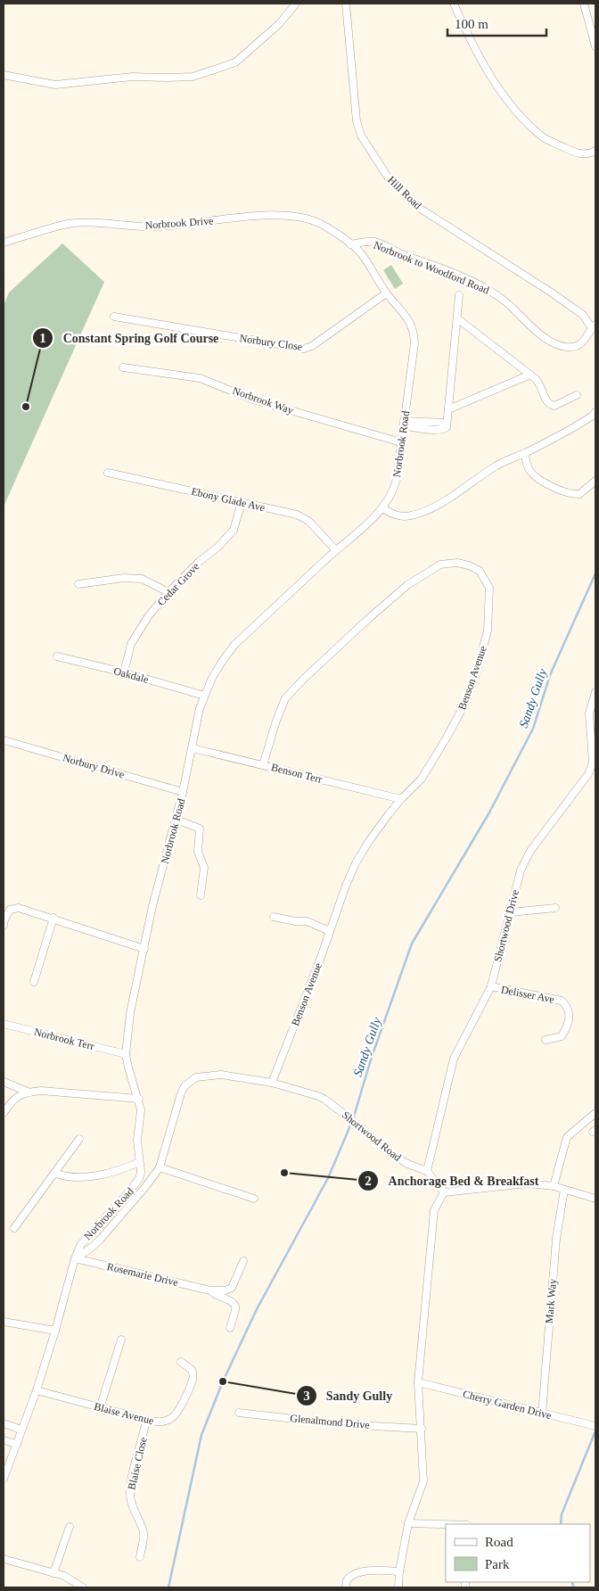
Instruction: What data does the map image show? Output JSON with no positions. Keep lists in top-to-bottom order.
{
  "streets": {
    "street": [
      "Hill Road",
      "Norbrook Drive",
      "Norbrook to Woodford Road",
      "Norbury Close",
      "Norbrook Way",
      "Norbrook Road",
      "Ebony Glade Ave",
      "Cedar Grove",
      "Oakdale",
      "Benson Avenue",
      "Norbury Drive",
      "Benson Terr",
      "Shortwood Drive",
      "Delisser Ave",
      "Norbrook Terr",
      "Shortwood Road",
      "Rosemarie Drive",
      "Mark Way",
      "Cherry Garden Drive",
      "Blaise Avenue",
      "Glenalmond Drive",
      "Blaise Close"
    ]
  },
  "crossings": [
    ["Hill Road", "Norbrook to Woodford Road"],
    ["Norbrook Drive", "Norbrook to Woodford Road"],
    ["Norbrook Drive", "Norbrook Road"],
    ["Norbrook to Woodford Road", "Norbrook Road"],
    ["Norbury Close", "Norbrook Road"],
    ["Norbrook Way", "Norbrook Road"],
    ["Norbrook Road", "Ebony Glade Ave"],
    ["Norbrook Road", "Oakdale"],
    ["Norbrook Road", "Norbury Drive"],
    ["Norbrook Road", "Benson Terr"],
    ["Norbrook Road", "Norbrook Terr"],
    ["Norbrook Road", "Shortwood Road"],
    ["Norbrook Road", "Rosemarie Drive"],
    ["Norbrook Road", "Blaise Avenue"],
    ["Ebony Glade Ave", "Cedar Grove"],
    ["Cedar Grove", "Oakdale"],
    ["Benson Avenue", "Benson Terr"],
    ["Benson Avenue", "Shortwood Road"],
    ["Shortwood Drive", "Delisser Ave"],
    ["Shortwood Drive", "Shortwood Road"],
    ["Shortwood Road", "Rosemarie Drive"],
    ["Mark Way", "Cherry Garden Drive"],
    ["Blaise Avenue", "Blaise Close"]
  ],
  "water": ["Sandy Gully"],
  "places": ["Constant Spring Golf Course", "Anchorage Bed & Breakfast", "Sandy Gully"],
  "legend": ["Road", "Park"],
  "scale_bar": "100 m"
}
